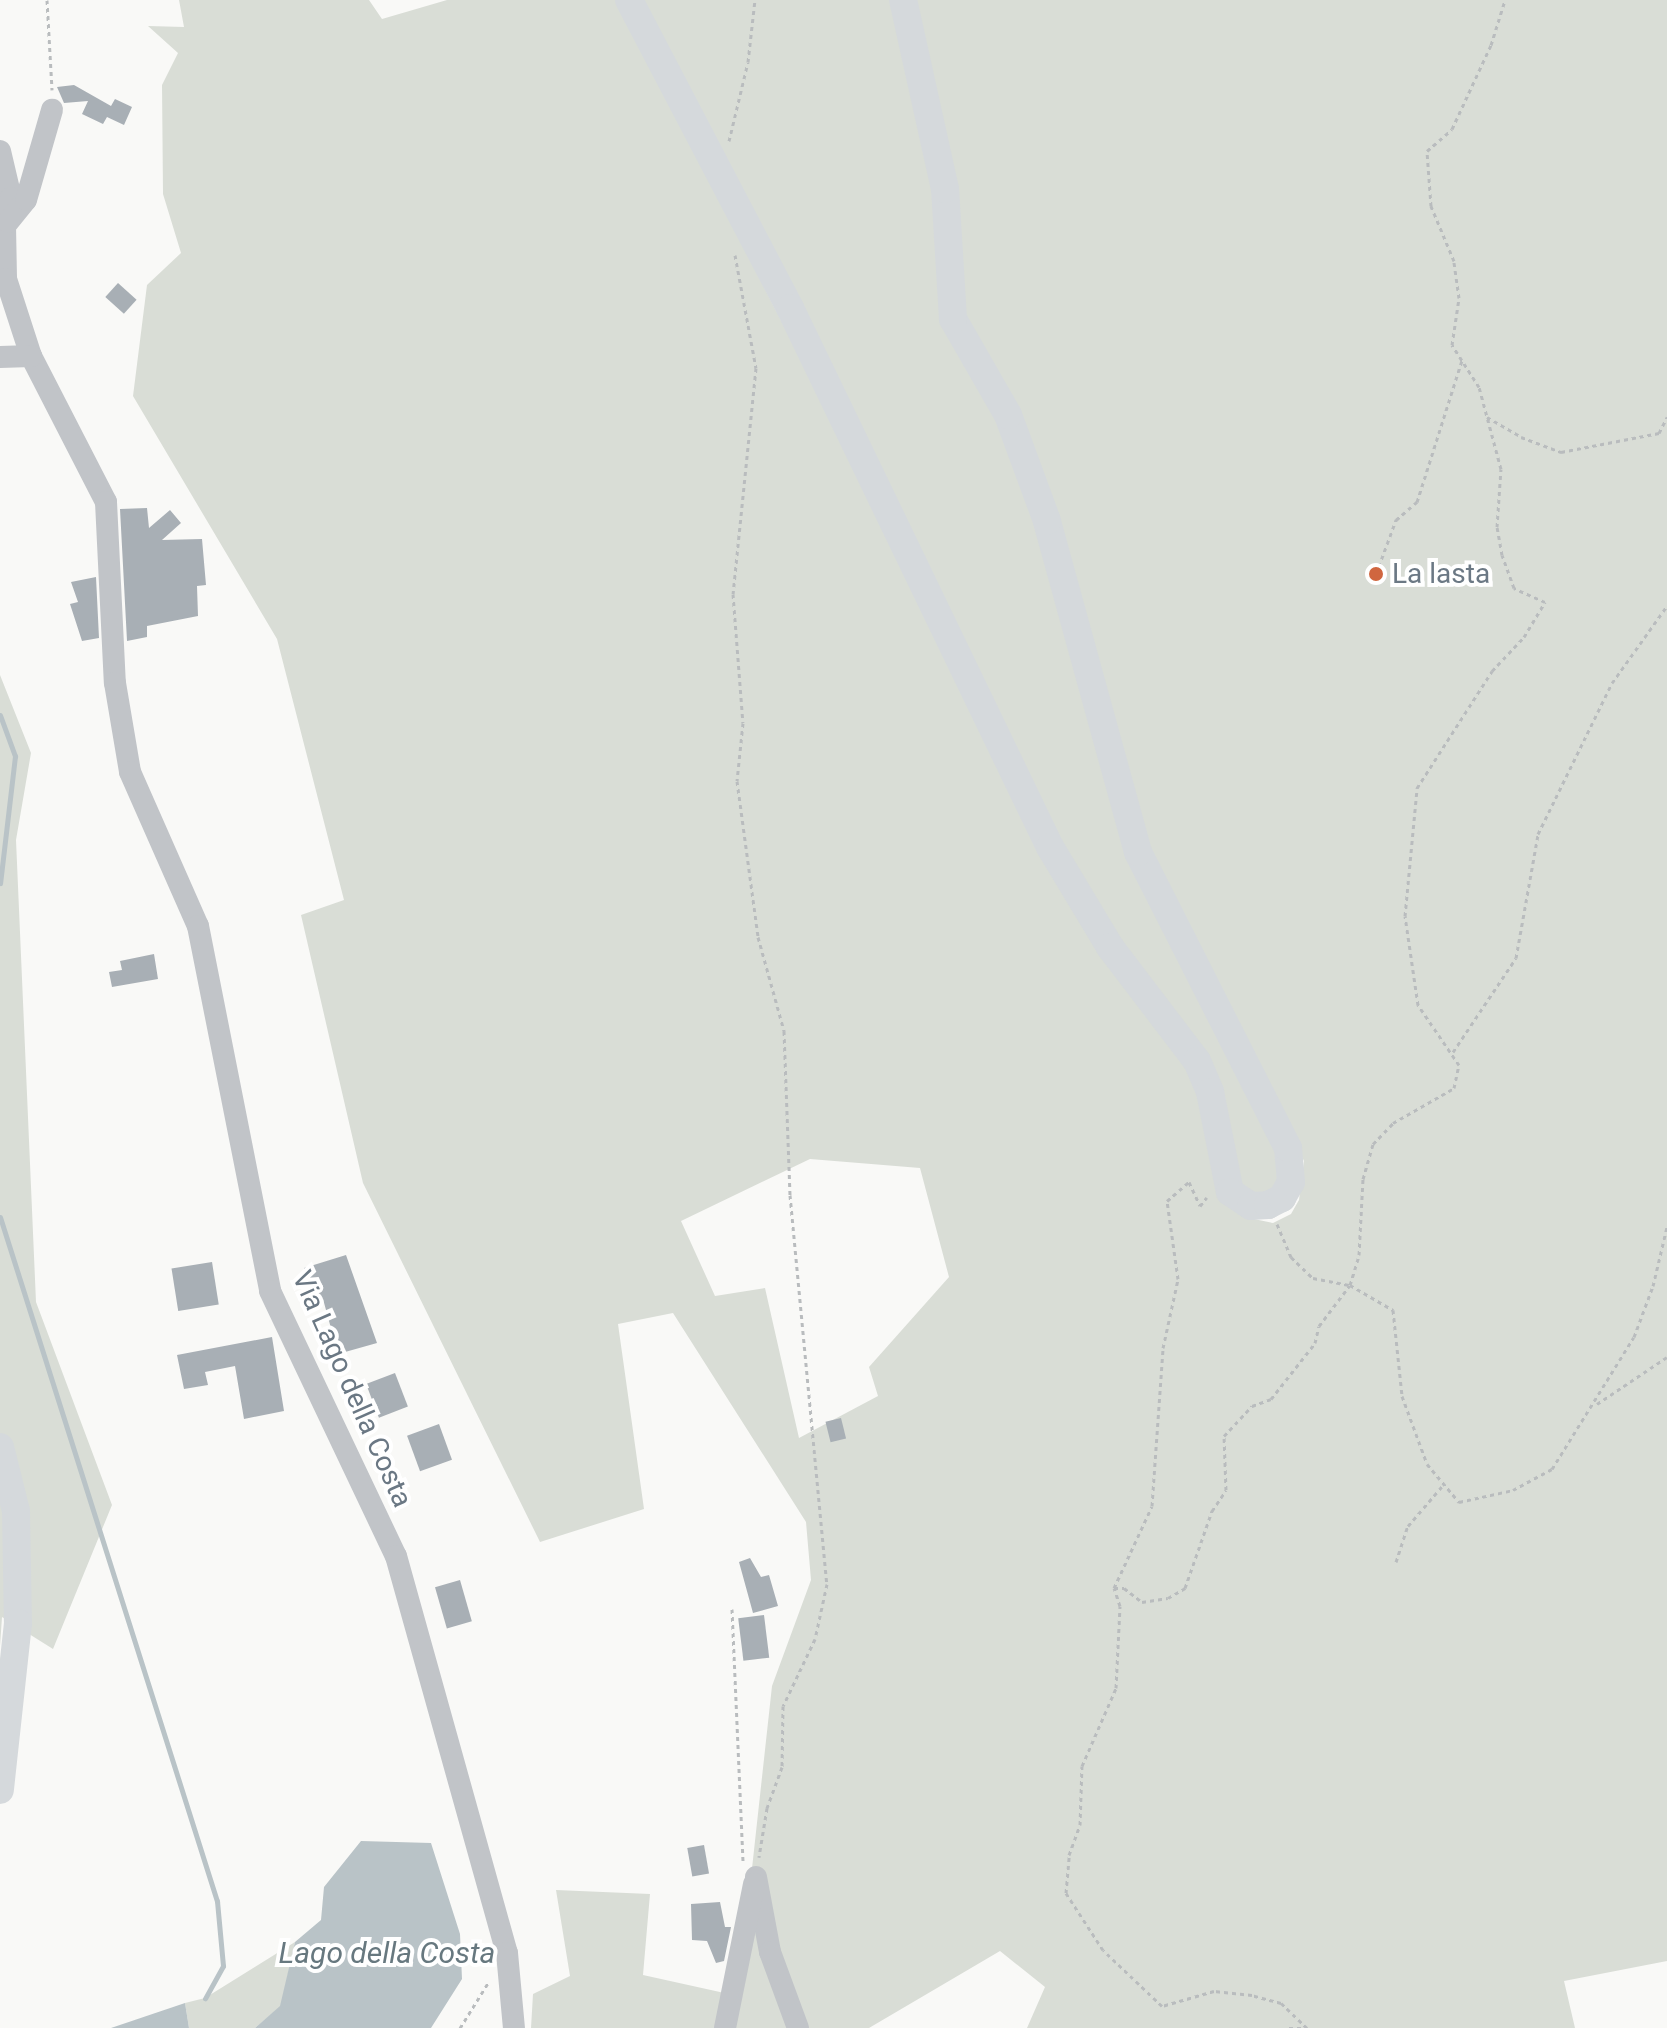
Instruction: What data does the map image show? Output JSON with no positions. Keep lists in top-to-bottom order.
{
  "streets": {
    "street": ["Via Lago della Costa"]
  },
  "water": ["Lago della Costa"],
  "places": ["La lasta"]
}
